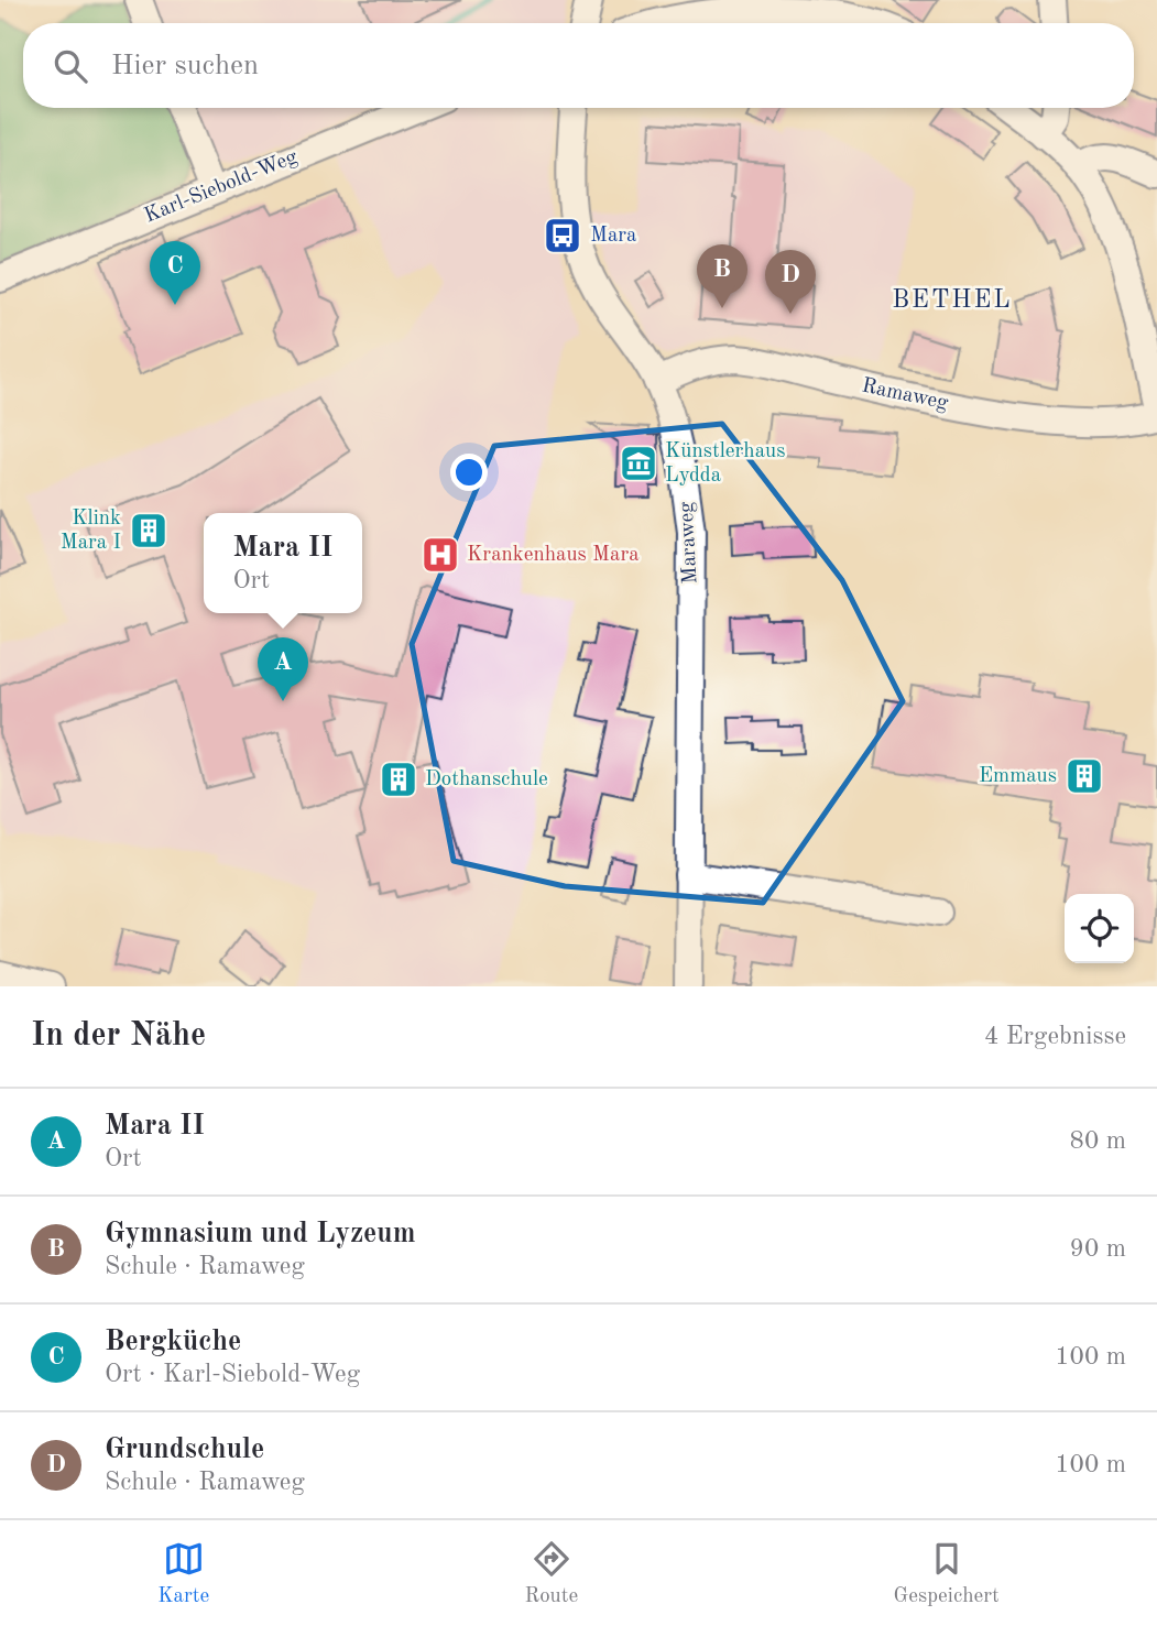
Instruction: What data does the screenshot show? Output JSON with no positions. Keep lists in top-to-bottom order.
{
  "streets": {
    "street": ["Karl-Siebold-Weg", "Ramaweg", "Maraweg"]
  },
  "crossings": [
    ["Ramaweg", "Maraweg"]
  ],
  "districts": ["BETHEL"],
  "places": {
    "bus stop": ["Mara"],
    "museum": ["Künstlerhaus Lydda"],
    "building": ["Klink Mara I", "Emmaus", "Dothanschule"],
    "hospital": ["Krankenhaus Mara"]
  },
  "page": {
    "search": "Hier suchen",
    "pins": [
      "C",
      "B",
      "D",
      "A"
    ],
    "popup": ["Mara II", "Ort"],
    "heading": ["In der Nähe", "4 Ergebnisse"],
    "list": [
      {
        "mark": "A",
        "name": "Mara II",
        "note": "Ort",
        "value": "80 m"
      },
      {
        "mark": "B",
        "name": "Gymnasium und Lyzeum",
        "note": "Schule · Ramaweg",
        "value": "90 m"
      },
      {
        "mark": "C",
        "name": "Bergküche",
        "note": "Ort · Karl-Siebold-Weg",
        "value": "100 m"
      },
      {
        "mark": "D",
        "name": "Grundschule",
        "note": "Schule · Ramaweg",
        "value": "100 m"
      }
    ],
    "nav": ["Karte", "Route", "Gespeichert"]
  }
}
